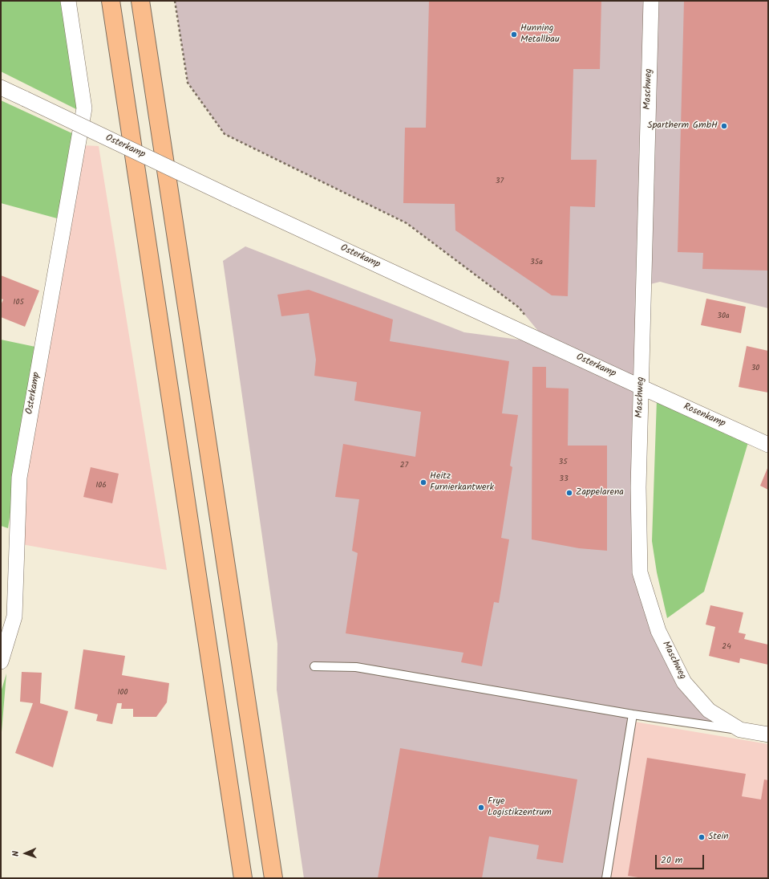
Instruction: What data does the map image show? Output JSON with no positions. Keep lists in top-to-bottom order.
{
  "streets": {
    "street": ["Maschweg", "Osterkamp", "Rosenkamp"]
  },
  "crossings": [
    ["Maschweg", "Osterkamp"],
    ["Maschweg", "Rosenkamp"],
    ["Osterkamp", "Rosenkamp"]
  ],
  "places": [
    "Hunning Metallbau",
    "Spartherm GmbH",
    "Heitz Furnierkantwerk",
    "Zappelarena",
    "Frye Logistikzentrum",
    "Stein"
  ],
  "house_numbers": [
    "37",
    "35a",
    "105",
    "30a",
    "30",
    "35",
    "27",
    "33",
    "106",
    "24",
    "100"
  ],
  "scale_bar": "20 m",
  "north": "left"
}
